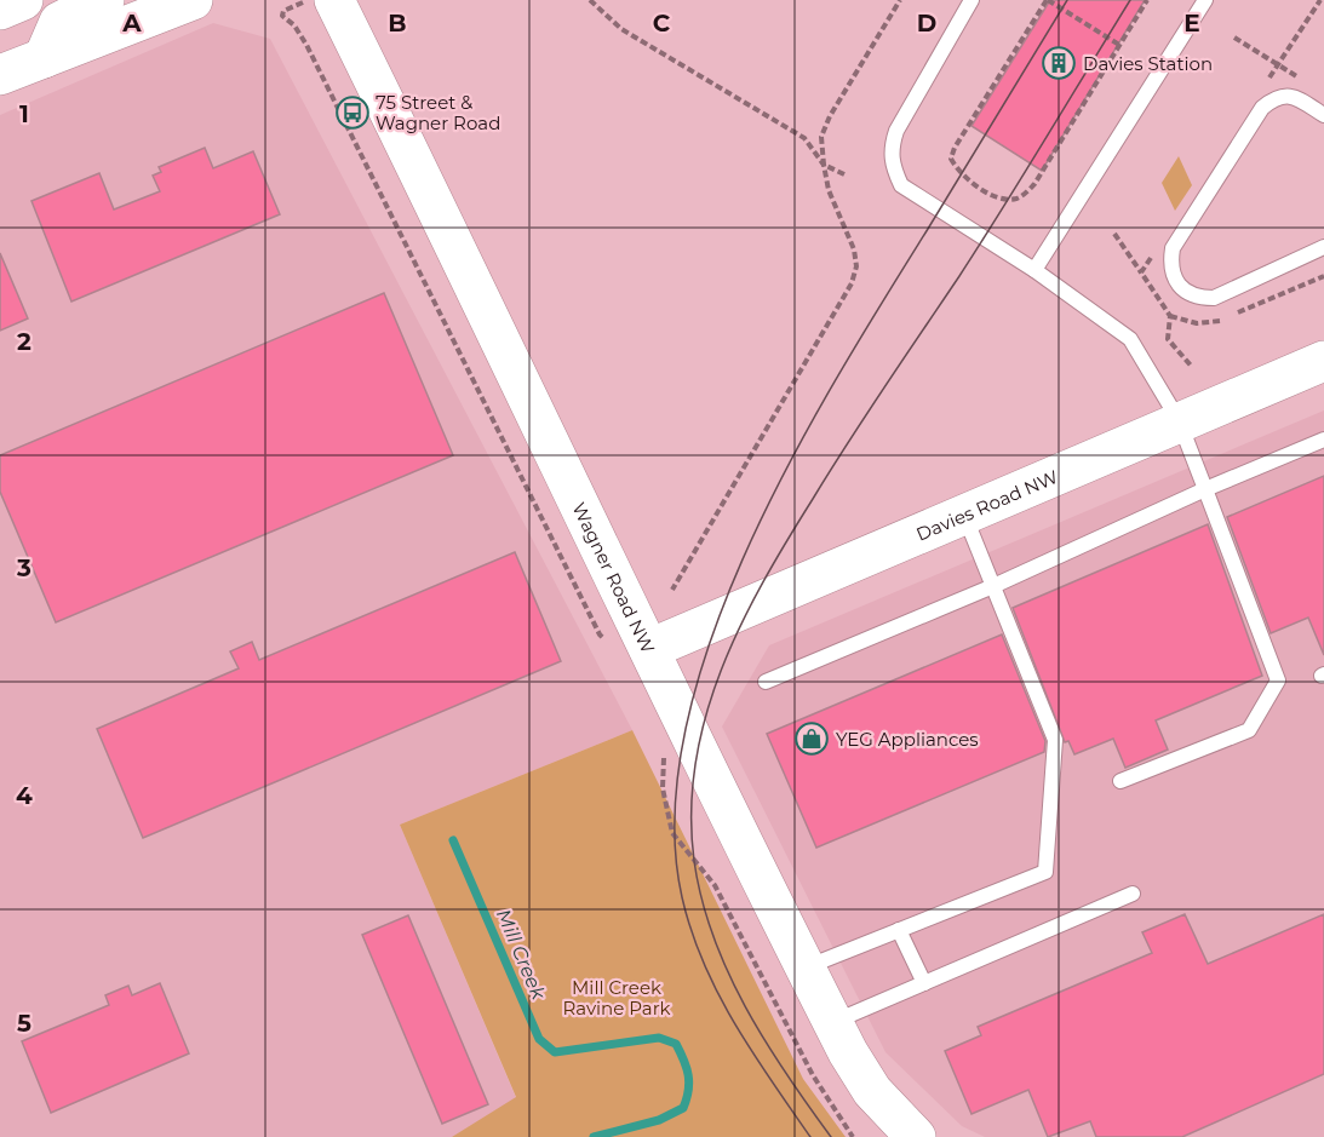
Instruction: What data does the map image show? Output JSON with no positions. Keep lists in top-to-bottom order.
{
  "streets": {
    "street": ["Davies Road NW", "Wagner Road NW"]
  },
  "crossings": [
    ["Davies Road NW", "Wagner Road NW"]
  ],
  "water": ["Mill Creek"],
  "parks": ["Mill Creek Ravine Park"],
  "places": {
    "building": ["Davies Station"],
    "bus stop": ["75 Street & Wagner Road"],
    "shop": ["YEG Appliances"]
  },
  "grid": {
    "columns": [
      "A",
      "B",
      "C",
      "D",
      "E"
    ],
    "rows": [
      "1",
      "2",
      "3",
      "4",
      "5"
    ]
  }
}
